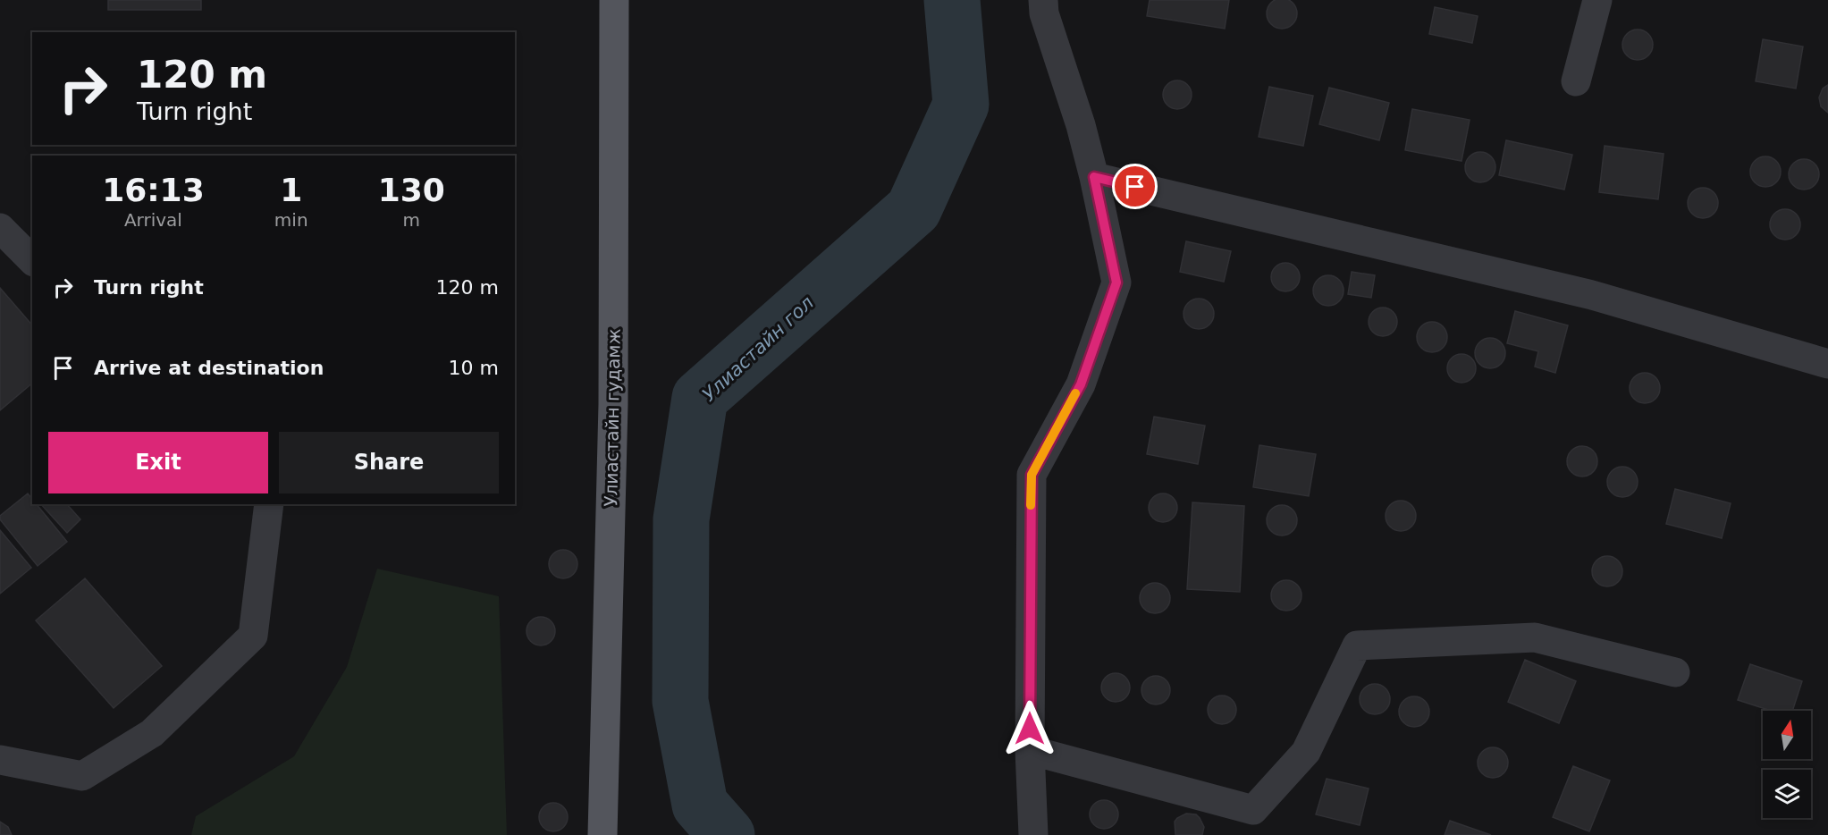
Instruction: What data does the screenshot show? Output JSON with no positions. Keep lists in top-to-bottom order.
{
  "streets": {
    "main road": ["Улиастайн гудамж"]
  },
  "water": ["Улиастайн гол"],
  "north": "top",
  "page": {
    "turn": ["120 m", "Turn right"],
    "eta": [
      "16:13",
      "Arrival",
      "1",
      "min",
      "130",
      "m"
    ],
    "list": [
      {
        "name": "Turn right",
        "value": "120 m"
      },
      {
        "name": "Arrive at destination",
        "value": "10 m"
      }
    ],
    "buttons": ["Exit", "Share"]
  }
}
